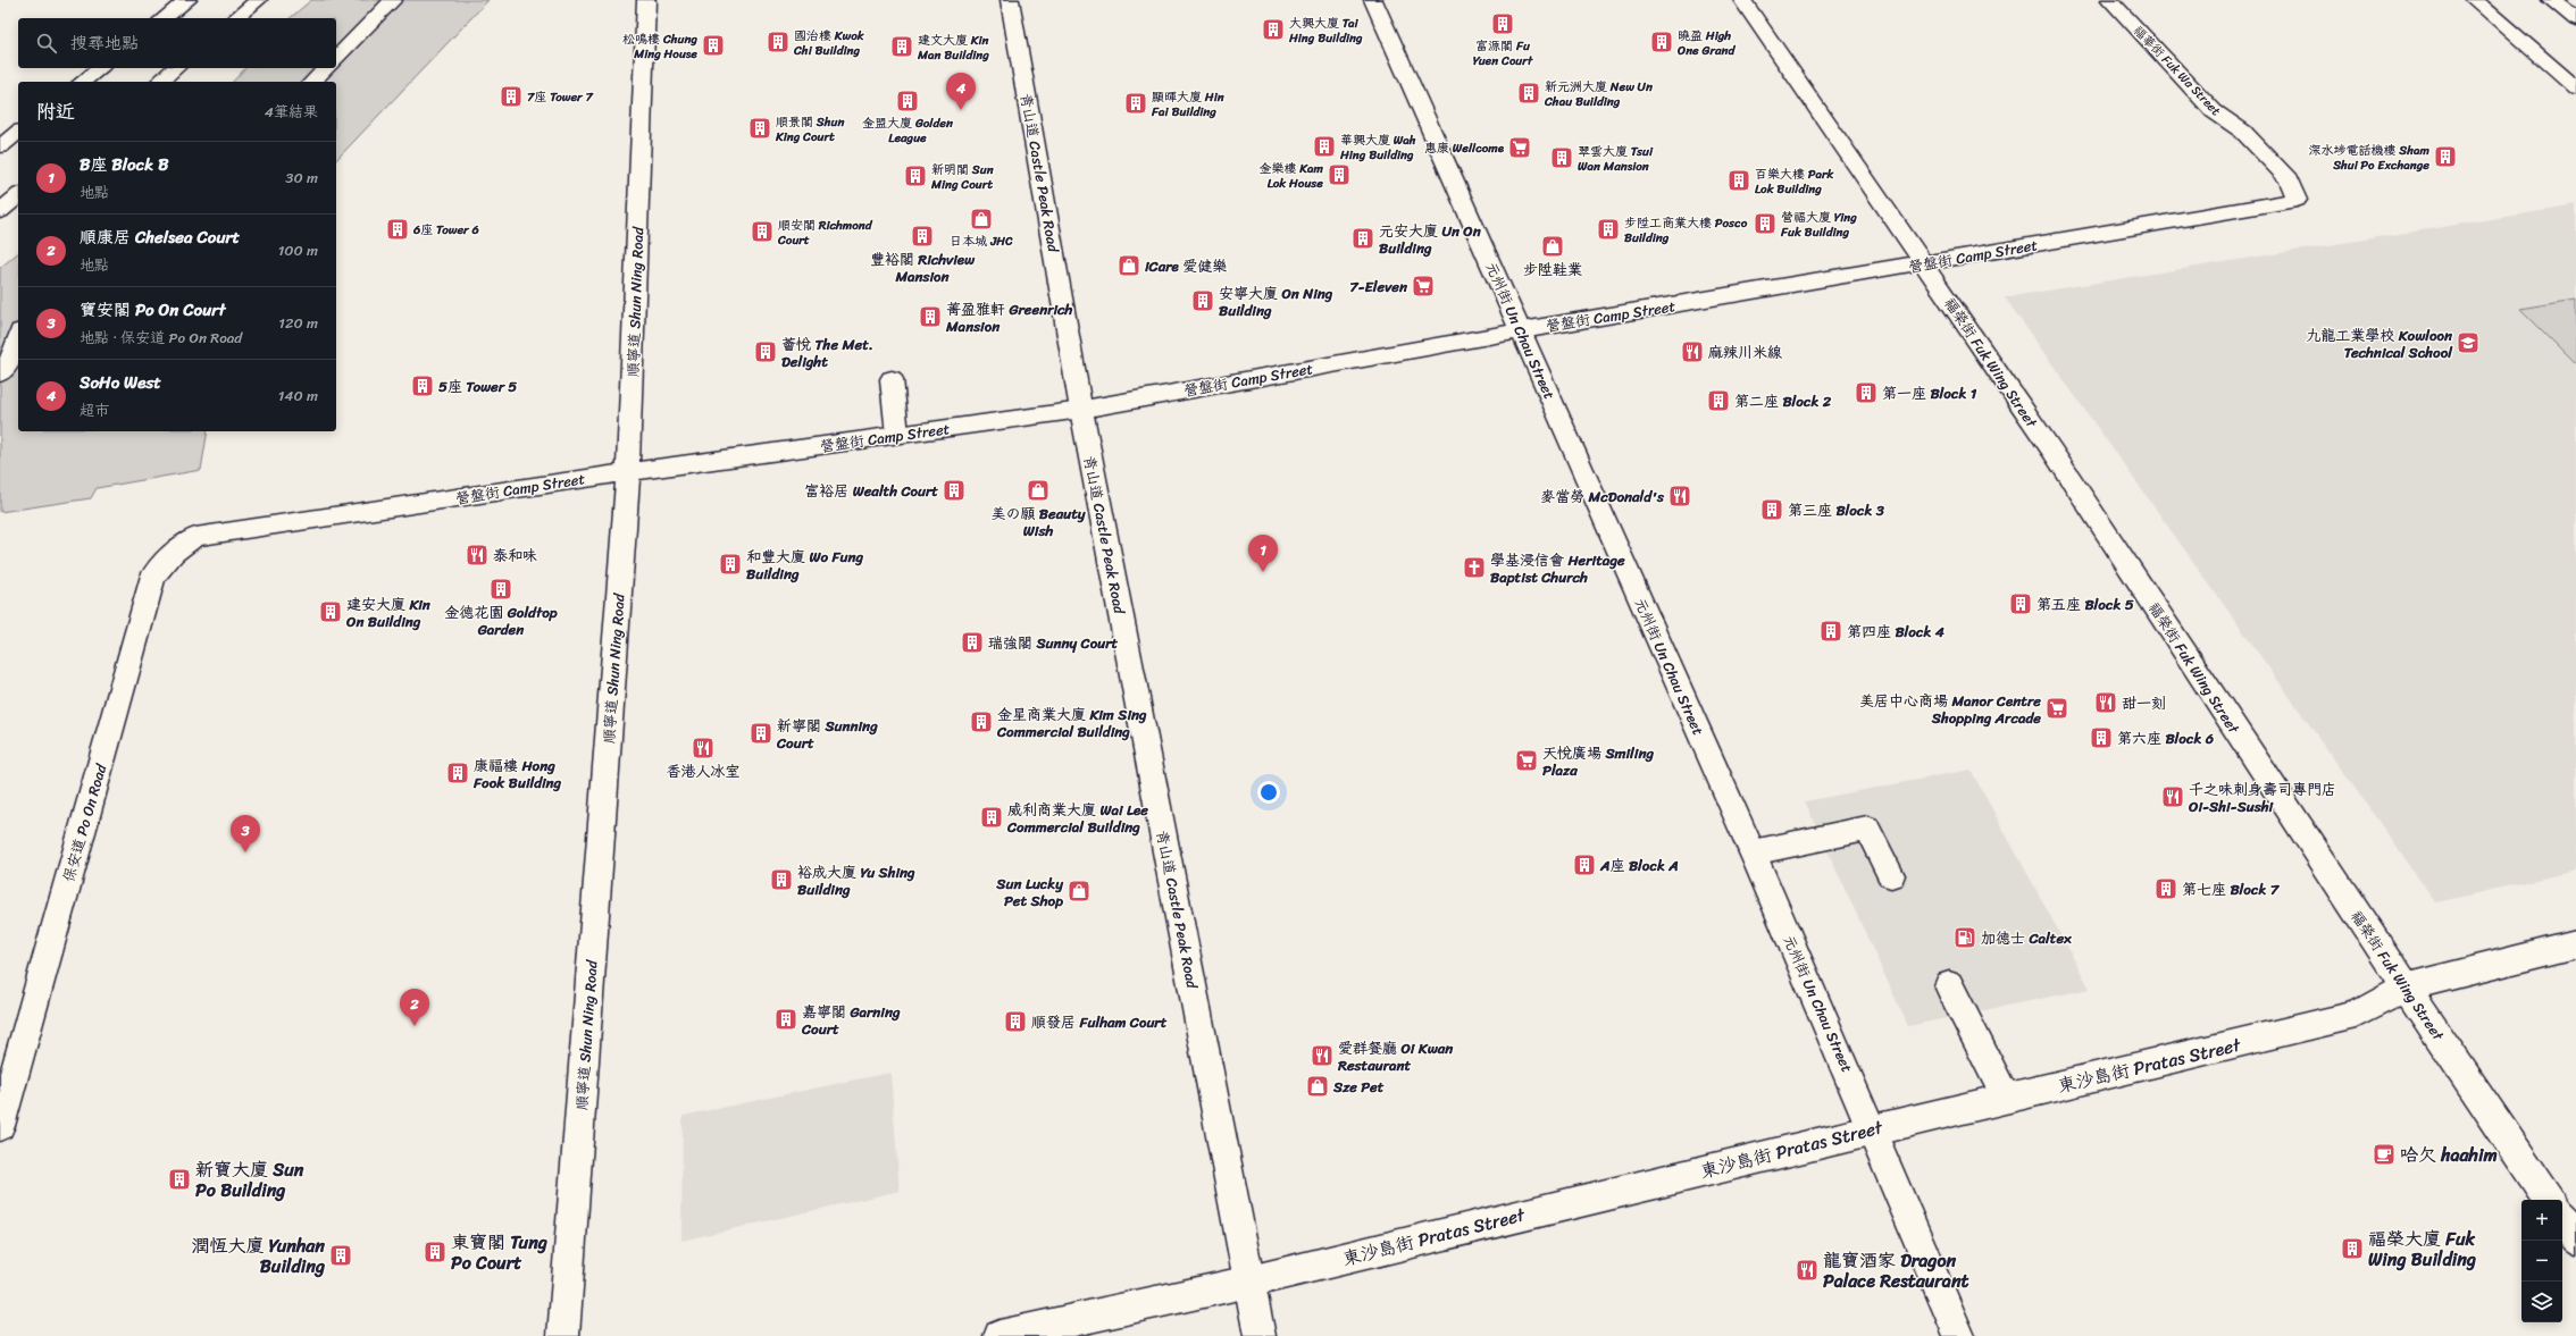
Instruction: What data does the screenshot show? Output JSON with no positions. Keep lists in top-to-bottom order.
{
  "streets": {
    "street": [
      "福華街 Fuk Wa Street",
      "青山道 Castle Peak Road",
      "營盤街 Camp Street",
      "順寧道 Shun Ning Road",
      "元州街 Un Chau Street",
      "福榮街 Fuk Wing Street",
      "保安道 Po On Road",
      "東沙島街 Pratas Street"
    ]
  },
  "crossings": [
    ["福華街 Fuk Wa Street", "營盤街 Camp Street"],
    ["青山道 Castle Peak Road", "營盤街 Camp Street"],
    ["青山道 Castle Peak Road", "東沙島街 Pratas Street"],
    ["營盤街 Camp Street", "順寧道 Shun Ning Road"],
    ["營盤街 Camp Street", "元州街 Un Chau Street"],
    ["營盤街 Camp Street", "福榮街 Fuk Wing Street"],
    ["營盤街 Camp Street", "保安道 Po On Road"],
    ["元州街 Un Chau Street", "東沙島街 Pratas Street"],
    ["福榮街 Fuk Wing Street", "東沙島街 Pratas Street"]
  ],
  "places": {
    "building": [
      "富源閣 Fu Yuen Court",
      "大興大廈 Tai Hing Building",
      "國治樓 Kwok Chi Building",
      "曉盈 High One Grand",
      "松鳴樓 Chung Ming House",
      "建文大廈 Kin Man Building",
      "新元洲大廈 New Un Chau Building",
      "7座 Tower 7",
      "金盟大廈 Golden League",
      "顯暉大廈 Hin Fai Building",
      "順景閣 Shun King Court",
      "華興大廈 Wah Hing Building",
      "深水埗電話機樓 Sham Shui Po Exchange",
      "翠雲大廈 Tsui Wan Mansion",
      "金樂樓 Kam Lok House",
      "新明閣 Sun Ming Court",
      "百樂大樓 Park Lok Building",
      "營福大廈 Ying Fuk Building",
      "6座 Tower 6",
      "步陞工商業大樓 Posco Building",
      "順安閣 Richmond Court",
      "豐裕閣 Richview Mansion",
      "元安大廈 Un On Building",
      "安寧大廈 On Ning Building",
      "菁盈雅軒 Greenrich Mansion",
      "薈悅 The Met. Delight",
      "5座 Tower 5",
      "第一座 Block 1",
      "第二座 Block 2",
      "富裕居 Wealth Court",
      "第三座 Block 3",
      "和豐大廈 Wo Fung Building",
      "金德花園 Goldtop Garden",
      "第五座 Block 5",
      "建安大廈 Kin On Building",
      "第四座 Block 4",
      "瑞強閣 Sunny Court",
      "金星商業大廈 Kim Sing Commercial Building",
      "新寧閣 Sunning Court",
      "第六座 Block 6",
      "康福樓 Hong Fook Building",
      "威利商業大廈 Wai Lee Commercial Building",
      "A座 Block A",
      "裕成大廈 Yu Shing Building",
      "第七座 Block 7",
      "嘉寧閣 Garning Court",
      "順發居 Fulham Court",
      "新寶大廈 Sun Po Building",
      "福榮大廈 Fuk Wing Building",
      "東寶閣 Tung Po Court",
      "潤恆大廈 Yunhan Building"
    ],
    "supermarket": [
      "惠康 Wellcome",
      "7-Eleven",
      "美居中心商場 Manor Centre Shopping Arcade",
      "天悅廣場 Smiling Plaza"
    ],
    "shop": [
      "日本城 JHC",
      "步陞鞋業",
      "iCare 愛健樂",
      "美の願 Beauty Wish",
      "Sun Lucky Pet Shop",
      "Sze Pet"
    ],
    "school or university": ["九龍工業學校 Kowloon Technical School"],
    "restaurant": [
      "麻辣川米線",
      "麥當勞 McDonald's",
      "泰和味",
      "甜一刻",
      "香港人冰室",
      "千之味刺身壽司專門店 Oi-Shi-Sushi",
      "愛群餐廳 Oi Kwan Restaurant",
      "龍寶酒家 Dragon Palace Restaurant"
    ],
    "church": ["學基浸信會 Heritage Baptist Church"],
    "fuel station": ["加德士 Caltex"],
    "cafe": ["哈欠 haahim"]
  },
  "page": {
    "search": "搜尋地點",
    "pins": [
      "4",
      "1",
      "3",
      "2"
    ],
    "heading": ["附近", "4筆結果"],
    "list": [
      {
        "mark": "1",
        "name": "B座 Block B",
        "note": "地點",
        "value": "30 m"
      },
      {
        "mark": "2",
        "name": "順康居 Chelsea Court",
        "note": "地點",
        "value": "100 m"
      },
      {
        "mark": "3",
        "name": "寶安閣 Po On Court",
        "note": "地點 · 保安道 Po On Road",
        "value": "120 m"
      },
      {
        "mark": "4",
        "name": "SoHo West",
        "note": "超市",
        "value": "140 m"
      }
    ],
    "map_buttons": ["+", "−"]
  }
}
